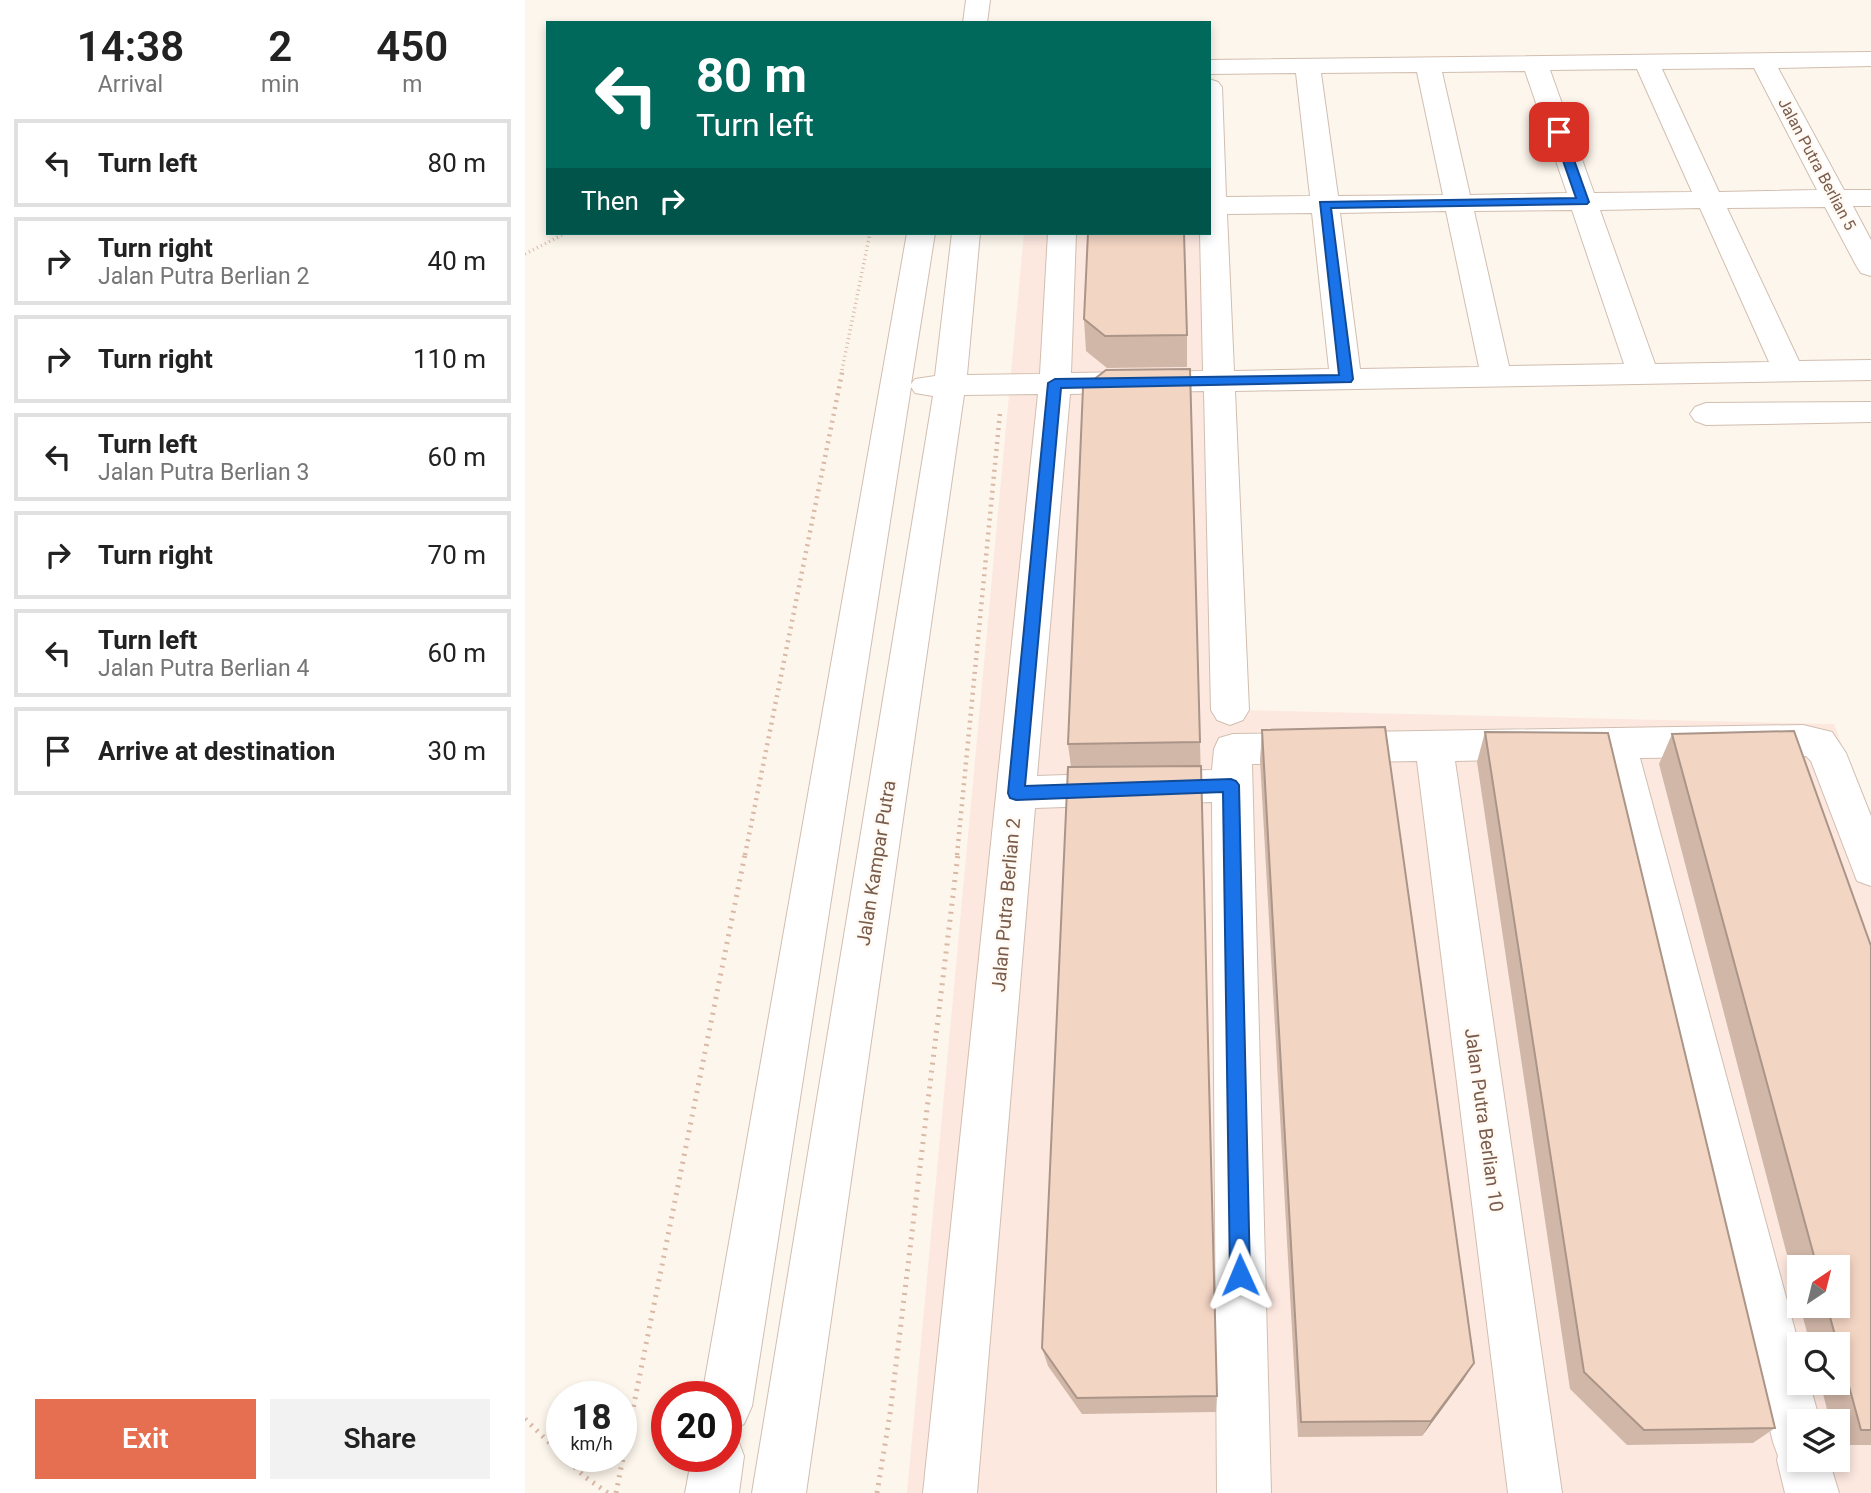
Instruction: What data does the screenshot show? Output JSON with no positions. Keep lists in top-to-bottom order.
{
  "streets": {
    "street": [
      "Jalan Putra Berlian 5",
      "Jalan Kampar Putra",
      "Jalan Putra Berlian 2",
      "Jalan Putra Berlian 10"
    ]
  },
  "north": "top right",
  "page": {
    "eta": [
      "14:38",
      "Arrival",
      "2",
      "min",
      "450",
      "m"
    ],
    "turn": ["80 m", "Turn left"],
    "list": [
      {
        "name": "Turn left",
        "value": "80 m"
      },
      {
        "name": "Turn right",
        "note": "Jalan Putra Berlian 2",
        "value": "40 m"
      },
      {
        "name": "Turn right",
        "value": "110 m"
      },
      {
        "name": "Turn left",
        "note": "Jalan Putra Berlian 3",
        "value": "60 m"
      },
      {
        "name": "Turn right",
        "value": "70 m"
      },
      {
        "name": "Turn left",
        "note": "Jalan Putra Berlian 4",
        "value": "60 m"
      },
      {
        "name": "Arrive at destination",
        "value": "30 m"
      }
    ],
    "then": "Then",
    "speed": "18 km/h",
    "limit": "20",
    "buttons": ["Exit", "Share"]
  }
}
